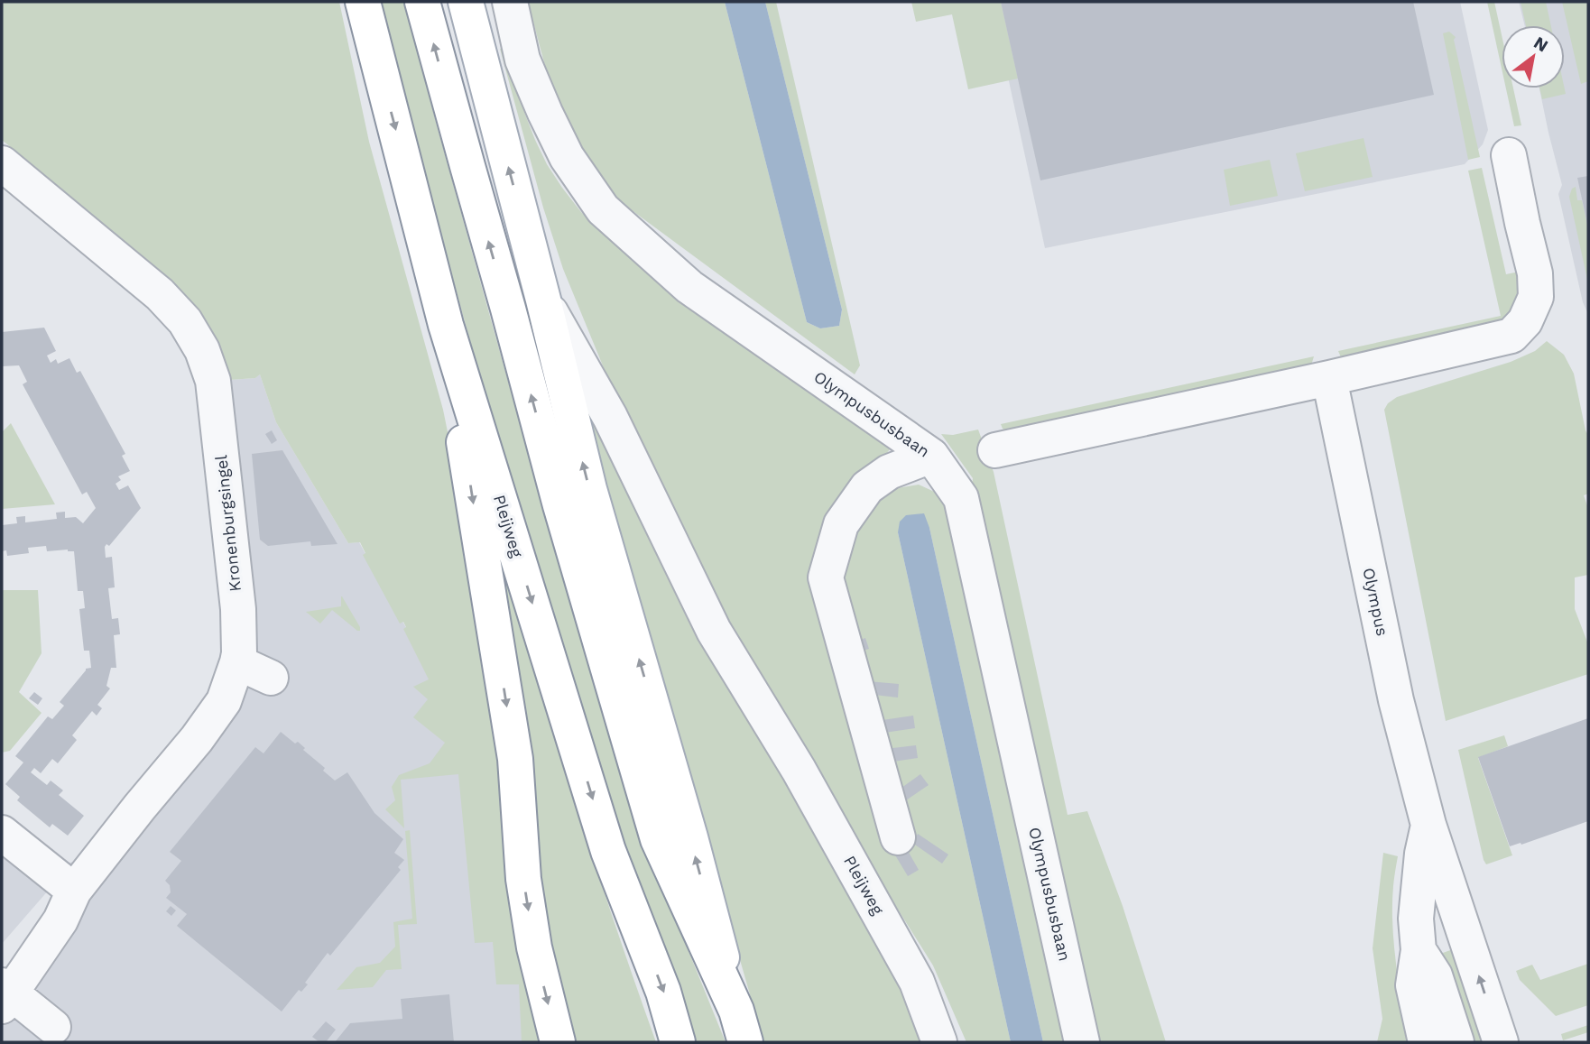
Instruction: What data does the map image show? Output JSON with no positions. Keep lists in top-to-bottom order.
{
  "streets": {
    "main road": ["Pleijweg"],
    "street": ["Olympusbusbaan", "Kronenburgsingel", "Olympus"]
  },
  "north": "top right"
}
